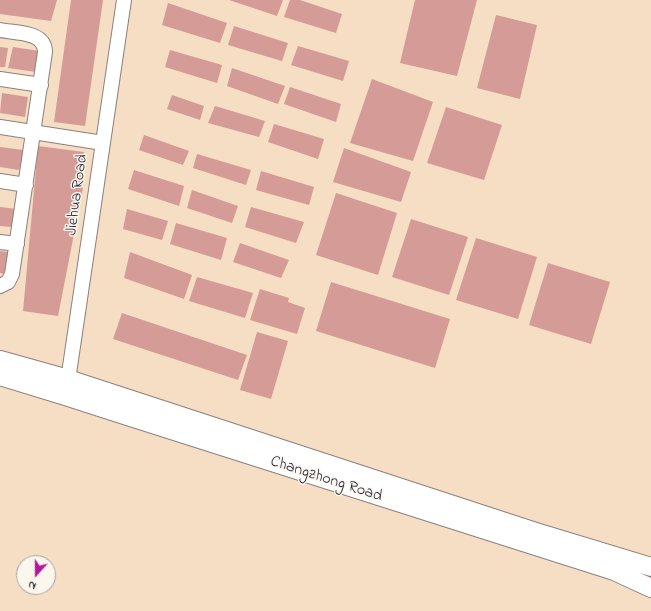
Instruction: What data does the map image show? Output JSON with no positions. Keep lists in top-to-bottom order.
{
  "streets": {
    "main road": ["Changzhong Road"],
    "street": ["Jiehua Road"]
  },
  "crossings": [
    ["Jiehua Road", "Changzhong Road"]
  ],
  "north": "bottom"
}
